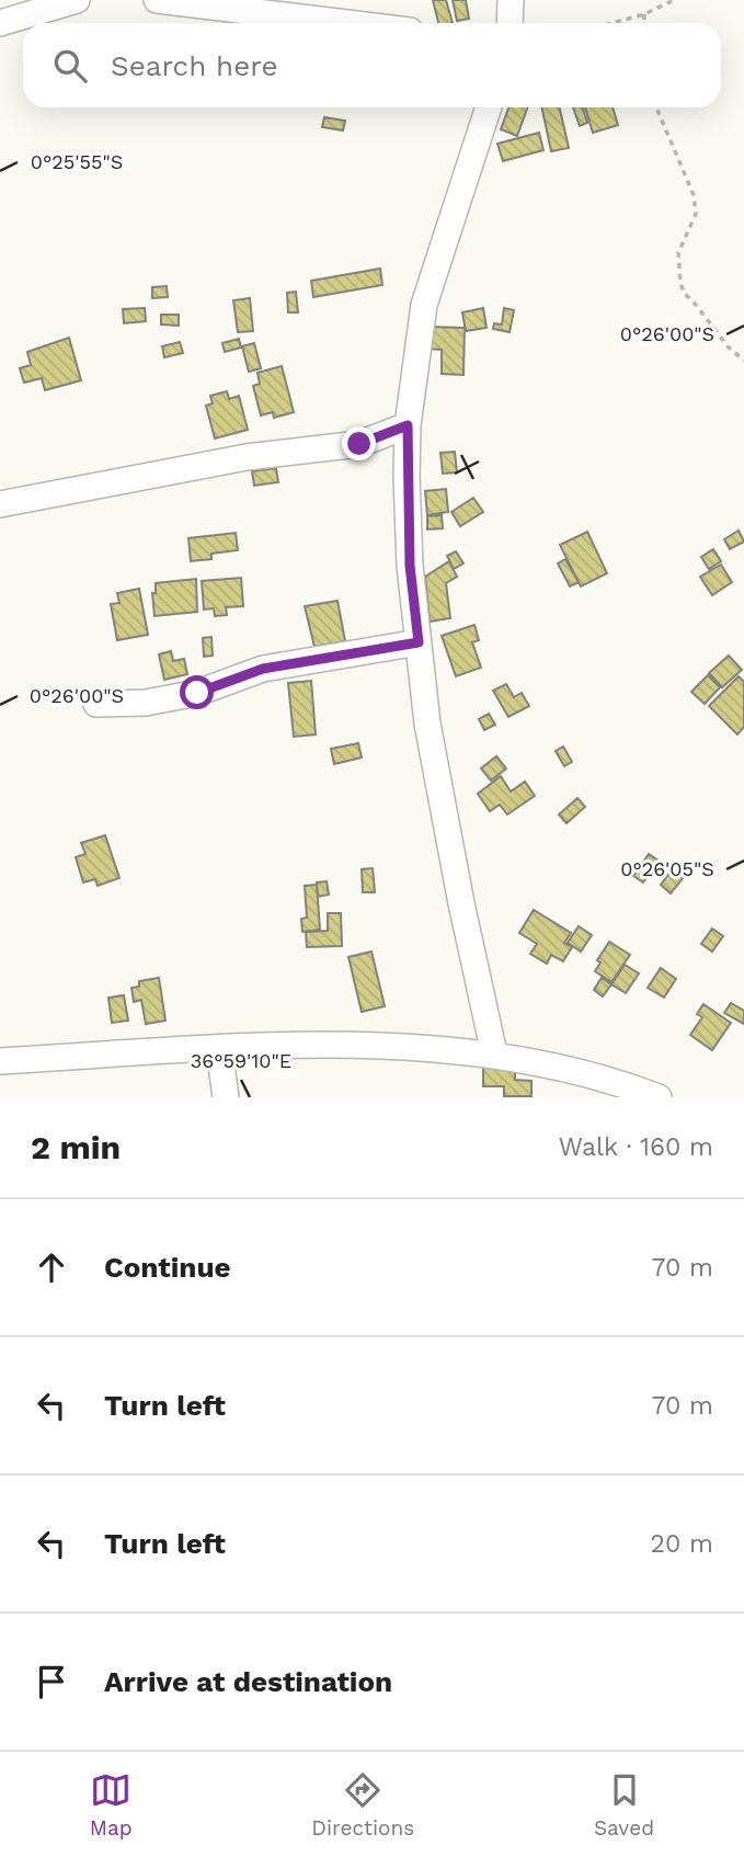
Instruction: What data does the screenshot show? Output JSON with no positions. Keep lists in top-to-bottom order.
{
  "page": {
    "search": "Search here",
    "heading": ["2 min", "Walk · 160 m"],
    "list": [
      ["Continue", "70 m"],
      ["Turn left", "70 m"],
      ["Turn left", "20 m"],
      "Arrive at destination"
    ],
    "nav": ["Map", "Directions", "Saved"]
  },
  "coordinates": [
    "0°25'55\"S",
    "0°26'00\"S",
    "0°26'05\"S",
    "36°59'10\"E"
  ]
}
